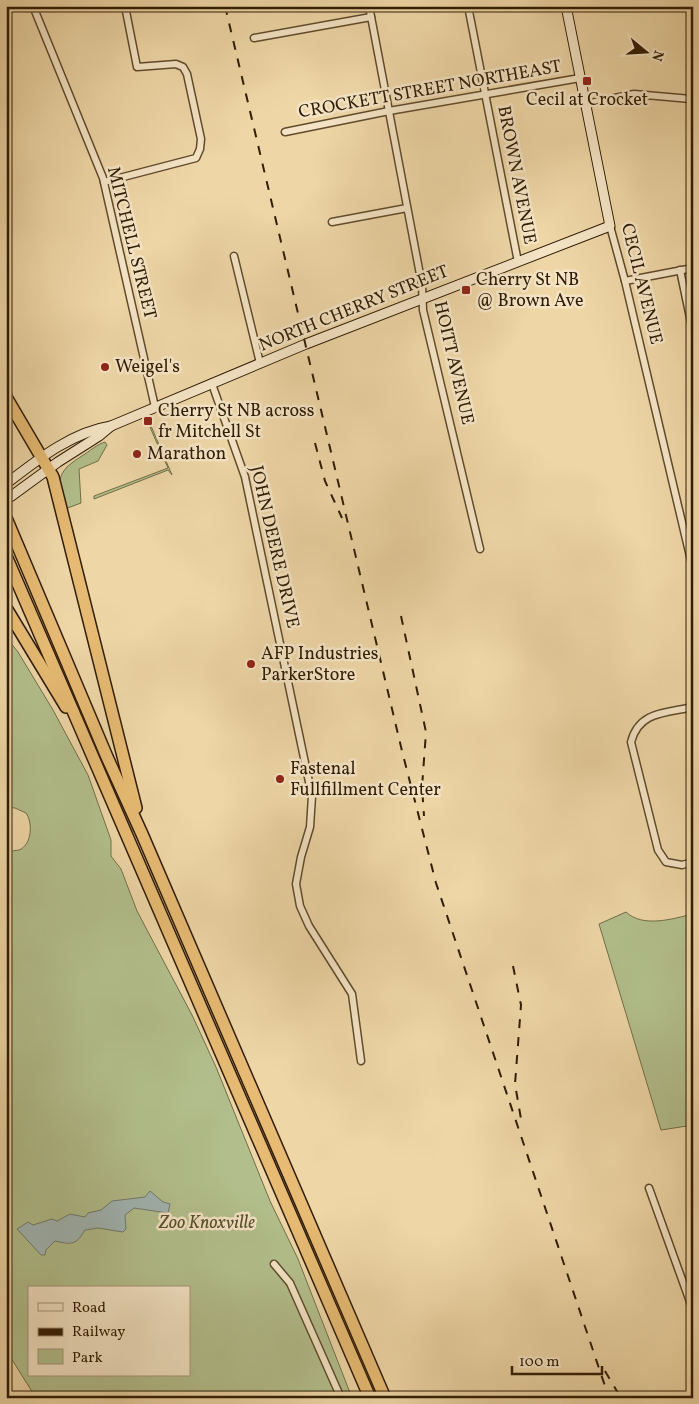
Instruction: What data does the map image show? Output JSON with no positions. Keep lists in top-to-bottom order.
{
  "streets": {
    "street": [
      "CROCKETT STREET NORTHEAST",
      "BROWN AVENUE",
      "MITCHELL STREET",
      "CECIL AVENUE",
      "NORTH CHERRY STREET",
      "HOITT AVENUE",
      "JOHN DEERE DRIVE"
    ]
  },
  "crossings": [
    ["CROCKETT STREET NORTHEAST", "BROWN AVENUE"],
    ["CROCKETT STREET NORTHEAST", "CECIL AVENUE"],
    ["CROCKETT STREET NORTHEAST", "HOITT AVENUE"],
    ["BROWN AVENUE", "NORTH CHERRY STREET"],
    ["MITCHELL STREET", "NORTH CHERRY STREET"],
    ["CECIL AVENUE", "NORTH CHERRY STREET"],
    ["NORTH CHERRY STREET", "HOITT AVENUE"],
    ["NORTH CHERRY STREET", "JOHN DEERE DRIVE"]
  ],
  "parks": ["Zoo Knoxville"],
  "places": {
    "transit": ["Cecil at Crocket", "Cherry St NB @ Brown Ave", "Cherry St NB across fr Mitchell St"],
    "other": [
      "Weigel's",
      "Marathon",
      "AFP Industries ParkerStore",
      "Fastenal Fullfillment Center"
    ]
  },
  "legend": ["Road", "Railway", "Park"],
  "scale_bar": "100 m",
  "north": "right"
}
